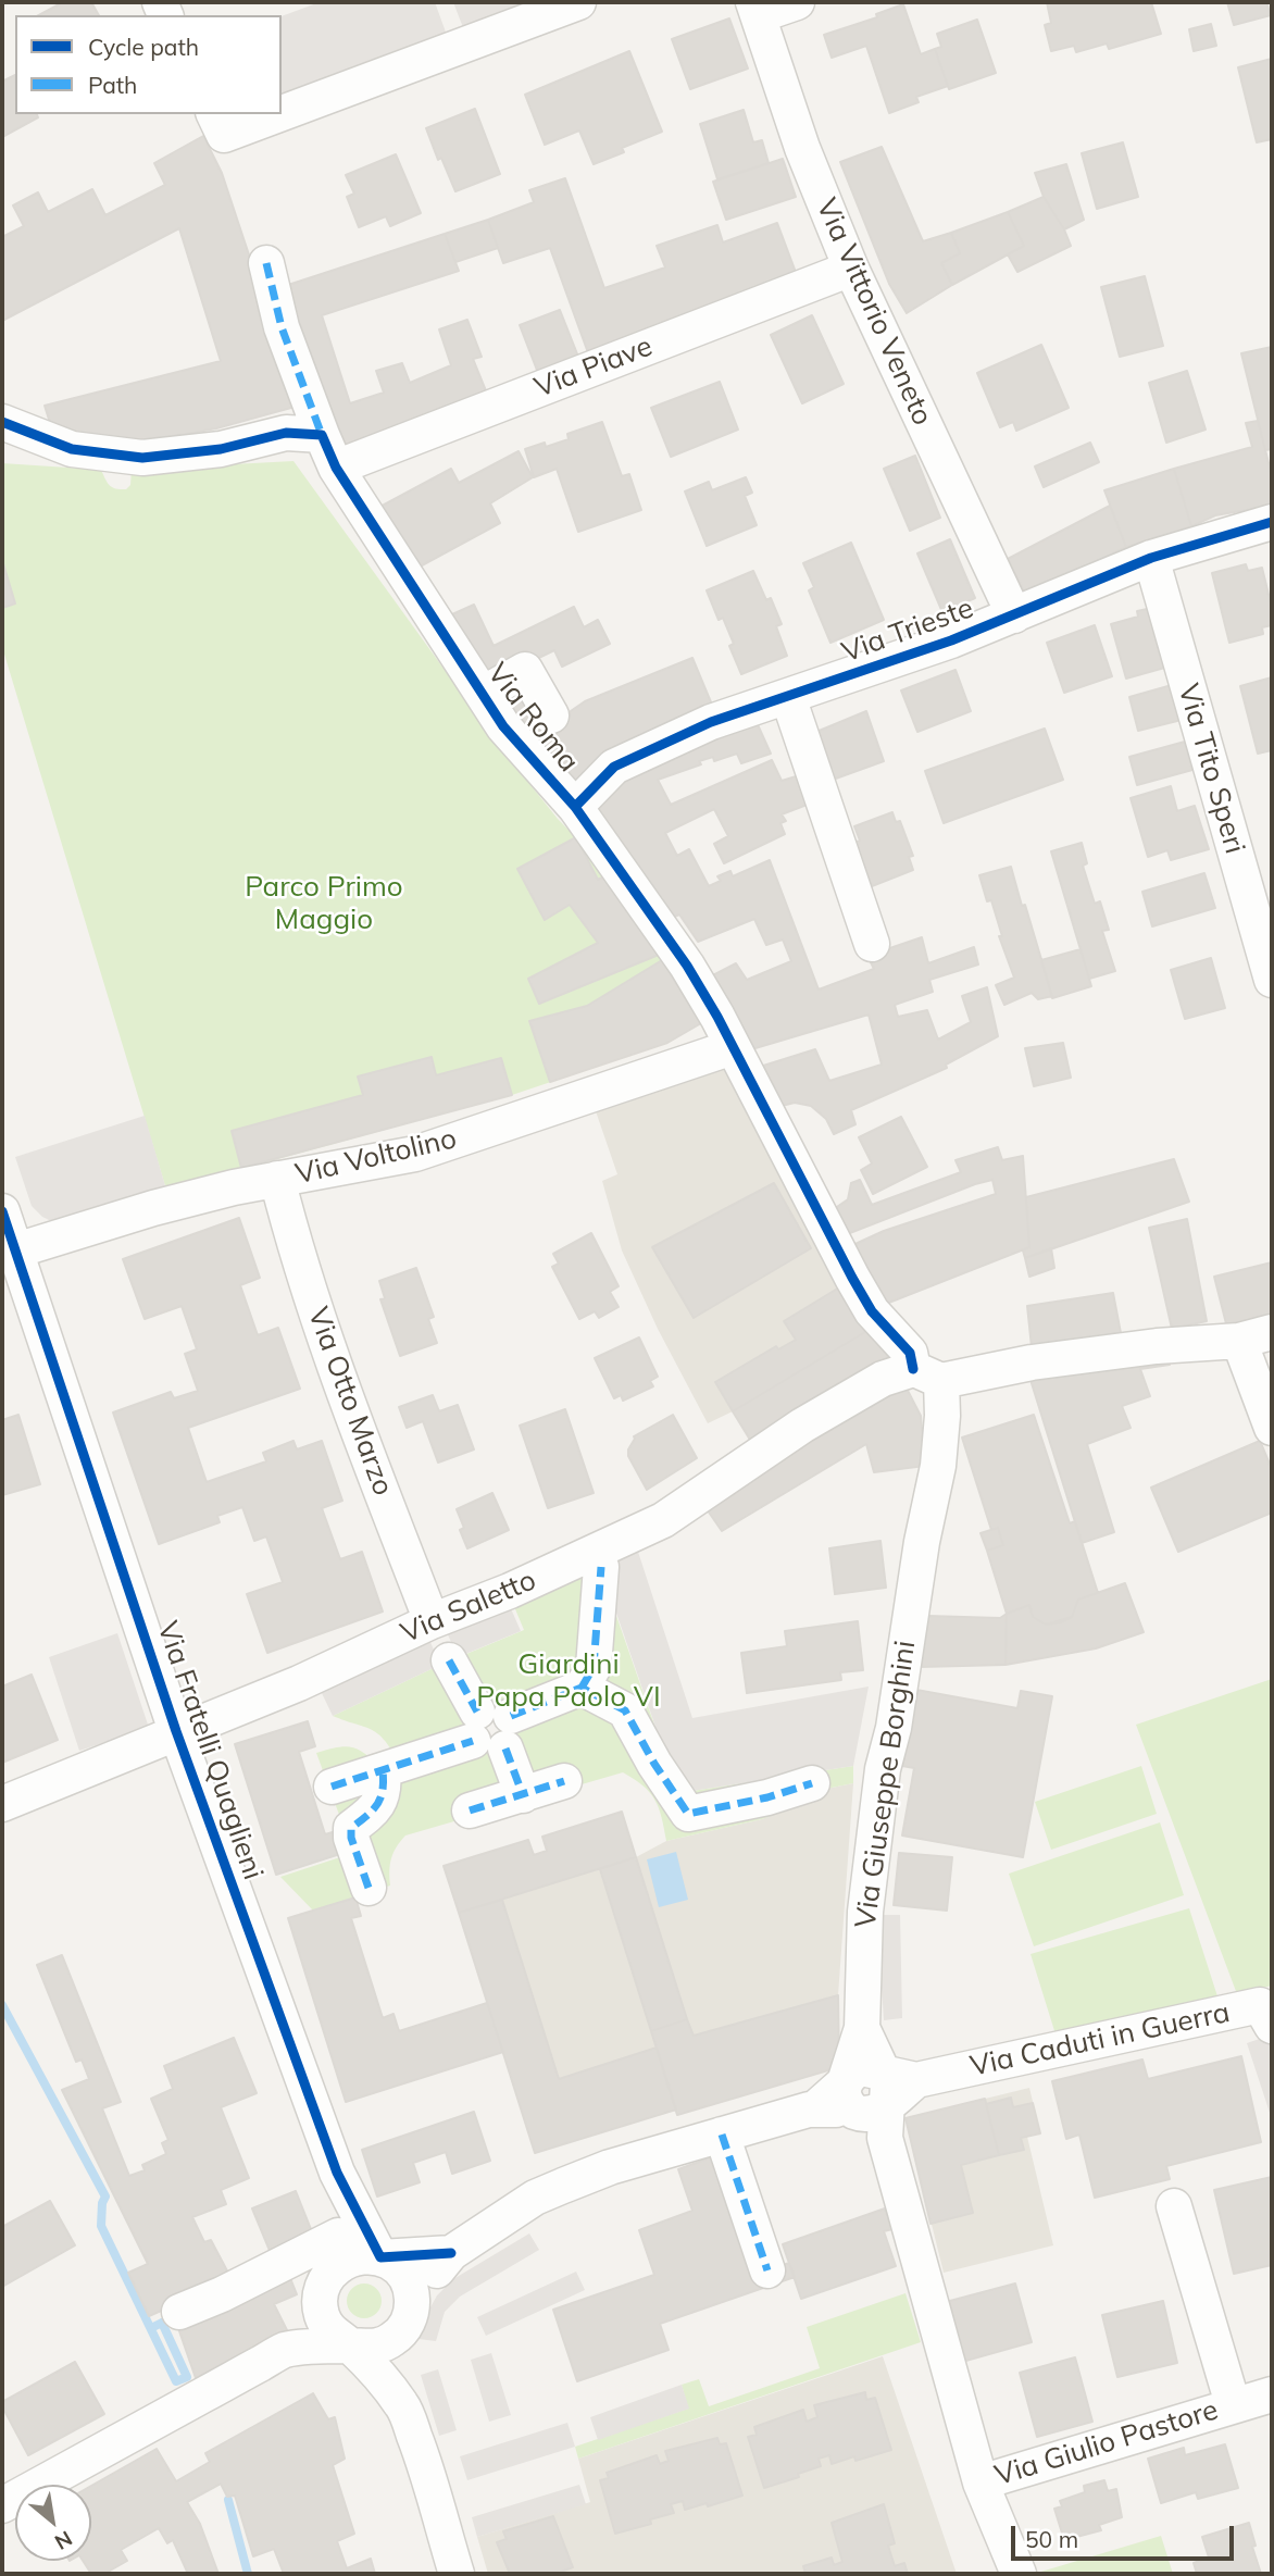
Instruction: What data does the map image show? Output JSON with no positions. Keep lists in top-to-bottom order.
{
  "streets": {
    "street": [
      "Via Vittorio Veneto",
      "Via Piave",
      "Via Trieste",
      "Via Roma",
      "Via Tito Speri",
      "Via Voltolino",
      "Via Otto Marzo",
      "Via Saletto",
      "Via Fratelli Quaglieni",
      "Via Giuseppe Borghini",
      "Via Caduti in Guerra",
      "Via Giulio Pastore"
    ]
  },
  "crossings": [
    ["Via Vittorio Veneto", "Via Piave"],
    ["Via Vittorio Veneto", "Via Trieste"],
    ["Via Piave", "Via Roma"],
    ["Via Trieste", "Via Roma"],
    ["Via Trieste", "Via Tito Speri"],
    ["Via Roma", "Via Voltolino"],
    ["Via Roma", "Via Saletto"],
    ["Via Roma", "Via Giuseppe Borghini"],
    ["Via Voltolino", "Via Otto Marzo"],
    ["Via Voltolino", "Via Fratelli Quaglieni"],
    ["Via Otto Marzo", "Via Saletto"],
    ["Via Saletto", "Via Fratelli Quaglieni"],
    ["Via Saletto", "Via Giuseppe Borghini"],
    ["Via Giuseppe Borghini", "Via Caduti in Guerra"],
    ["Via Giuseppe Borghini", "Via Giulio Pastore"]
  ],
  "parks": ["Parco Primo Maggio", "Giardini Papa Paolo VI"],
  "legend": ["Cycle path", "Path"],
  "scale_bar": "50 m",
  "north": "bottom right"
}
